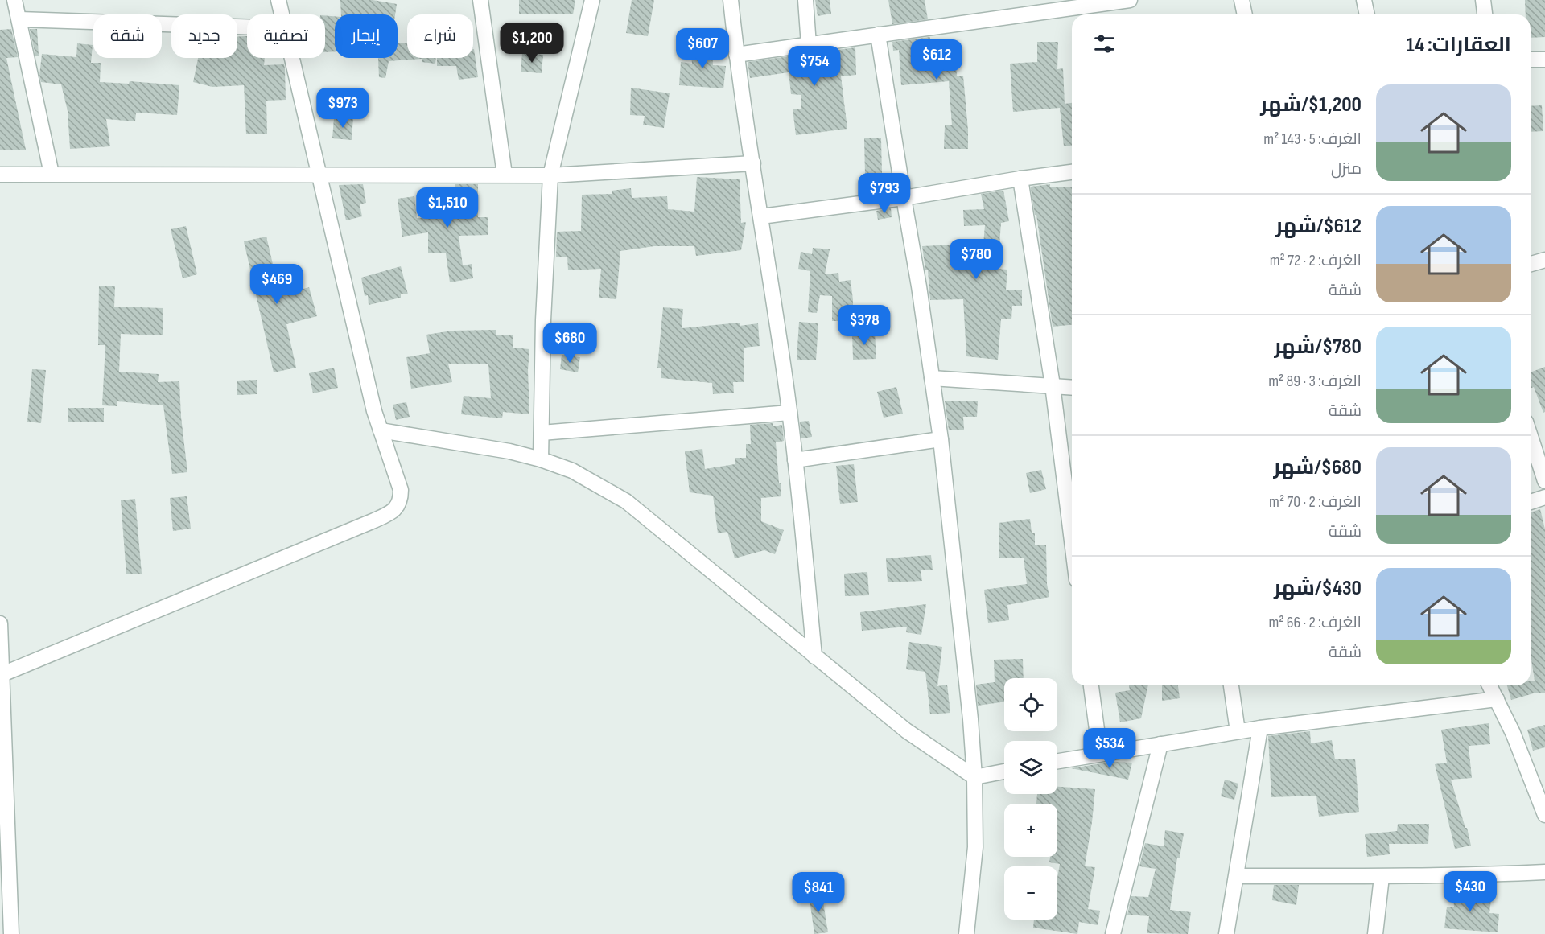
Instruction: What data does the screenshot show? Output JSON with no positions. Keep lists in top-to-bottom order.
{
  "page": {
    "chip": [
      "شراء",
      "إيجار",
      "تصفية",
      "جديد",
      "شقة"
    ],
    "heading": "العقارات: 14",
    "price": [
      "$1,200",
      "$607",
      "$612",
      "$754",
      "$973",
      "$793",
      "$1,510",
      "$780",
      "$469",
      "$378",
      "$680",
      "$534",
      "$430",
      "$841"
    ],
    "list": [
      {
        "name": "$1,200/شهر",
        "note": "الغرف: 5 · 143 m² · منزل"
      },
      {
        "name": "$612/شهر",
        "note": "الغرف: 2 · 72 m² · شقة"
      },
      {
        "name": "$780/شهر",
        "note": "الغرف: 3 · 89 m² · شقة"
      },
      {
        "name": "$680/شهر",
        "note": "الغرف: 2 · 70 m² · شقة"
      },
      {
        "name": "$430/شهر",
        "note": "الغرف: 2 · 66 m² · شقة"
      }
    ],
    "map_buttons": ["+", "−"]
  }
}
